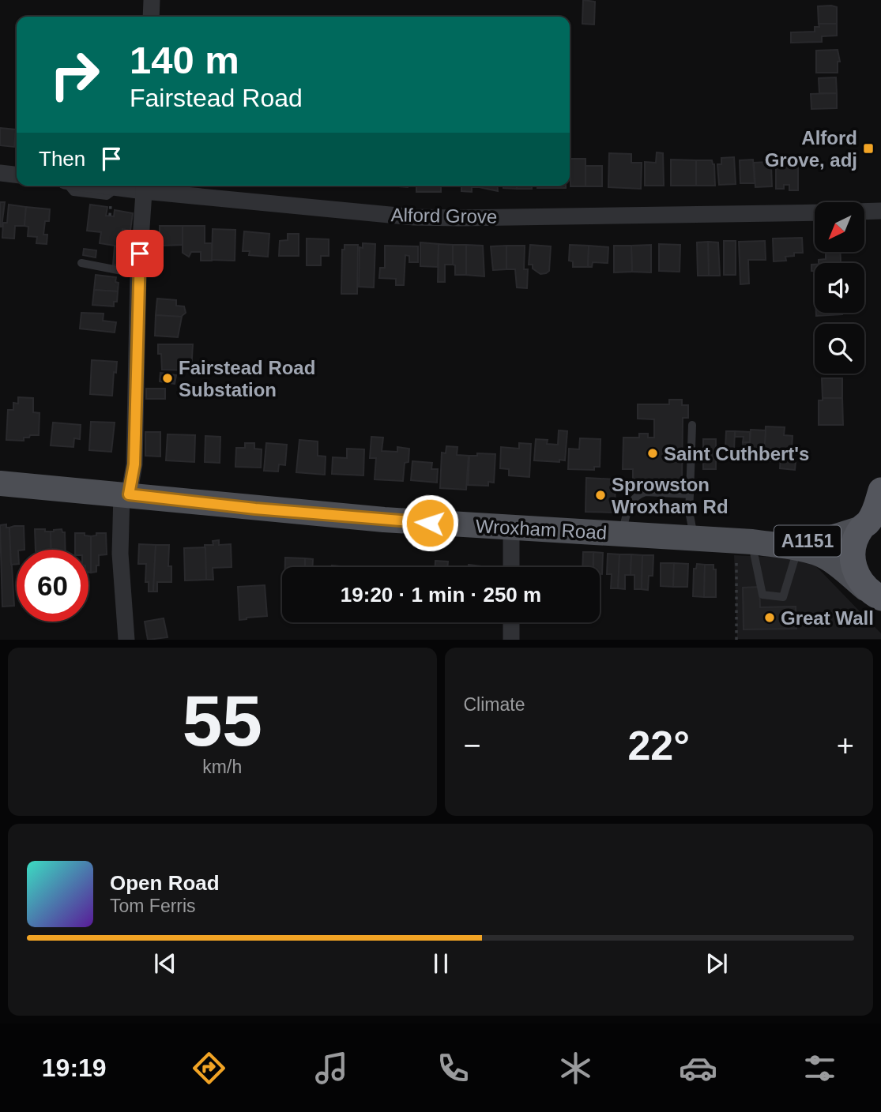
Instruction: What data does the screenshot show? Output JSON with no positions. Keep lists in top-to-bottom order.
{
  "streets": {
    "main road": ["Wroxham Road", "A1151"],
    "street": ["Alford Grove"]
  },
  "places": {
    "transit": ["Alford Grove, adj"],
    "other": [
      "Fairstead Road Substation",
      "Saint Cuthbert's",
      "Sprowston Wroxham Rd",
      "Great Wall"
    ]
  },
  "north": "bottom left",
  "page": {
    "turn": ["140 m", "Fairstead Road"],
    "then": "Then",
    "limit": "60",
    "trip": "19:20 · 1 min · 250 m",
    "tile": [
      ["55", "km/h"],
      "Climate"
    ],
    "heat": ["−", "22°", "+"],
    "song": ["Open Road", "Tom Ferris"],
    "tabs": "19:19"
  }
}
